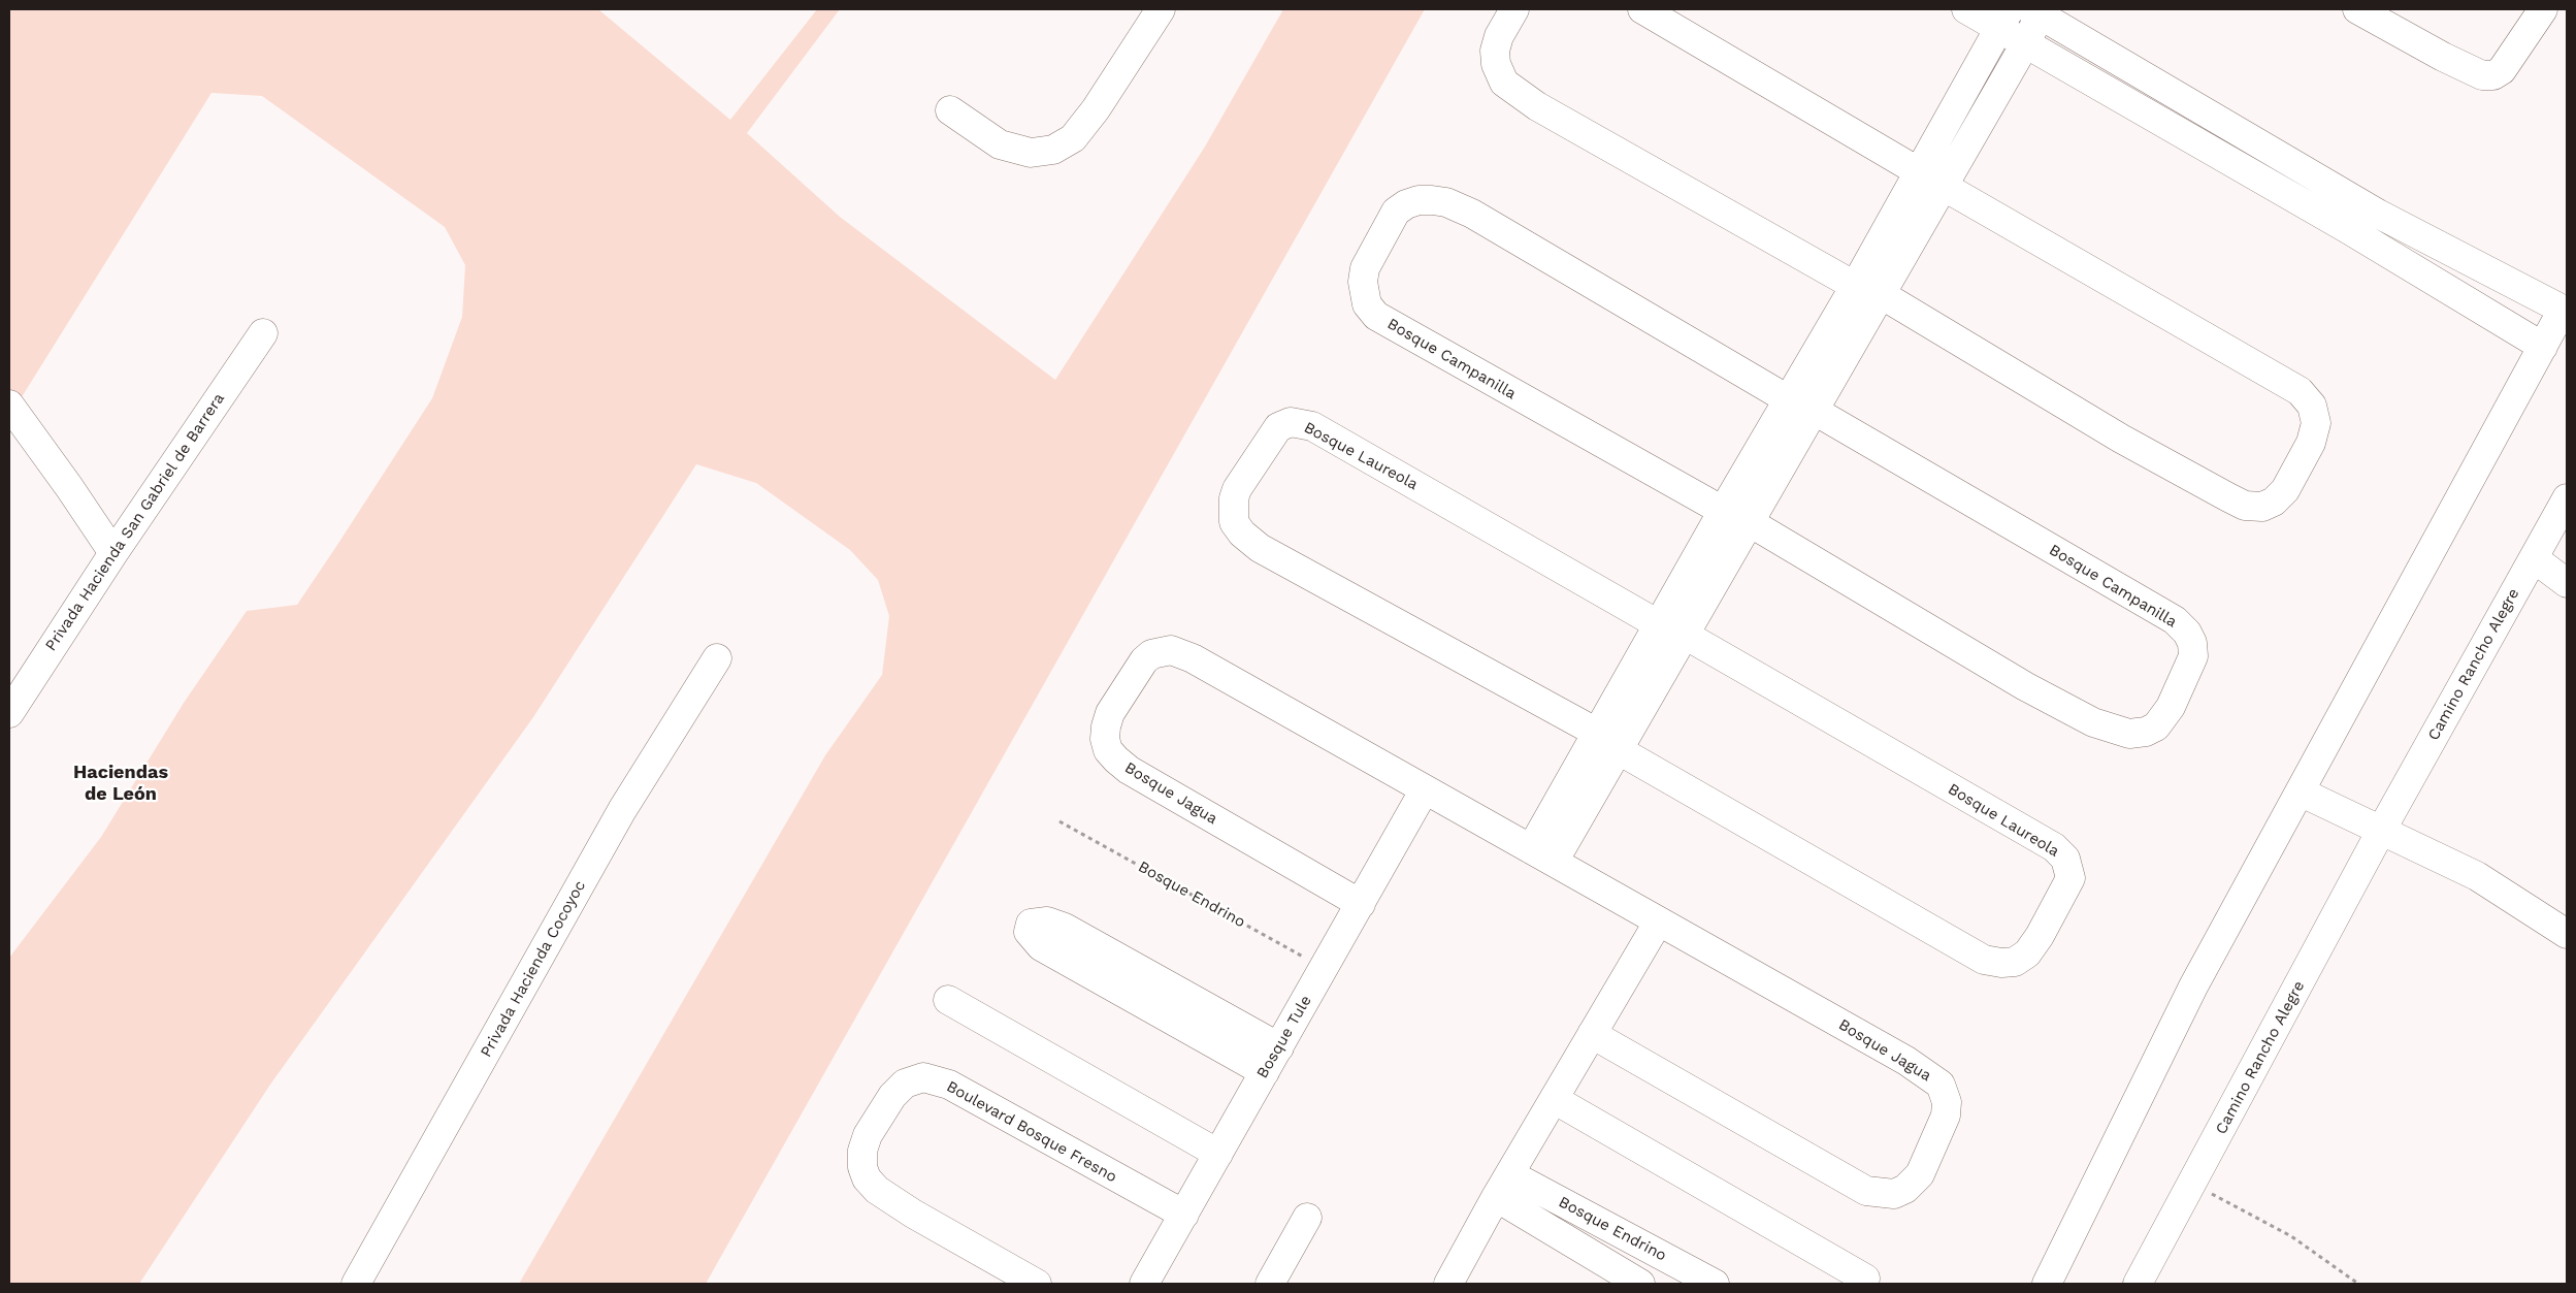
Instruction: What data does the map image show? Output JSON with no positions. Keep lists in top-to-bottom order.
{
  "streets": {
    "street": [
      "Bosque Campanilla",
      "Bosque Laureola",
      "Privada Hacienda San Gabriel de Barrera",
      "Camino Rancho Alegre",
      "Bosque Jagua",
      "Bosque Endrino",
      "Privada Hacienda Cocoyoc",
      "Bosque Tule",
      "Boulevard Bosque Fresno"
    ]
  },
  "crossings": [
    ["Bosque Jagua", "Bosque Tule"],
    ["Bosque Endrino", "Bosque Tule"],
    ["Bosque Tule", "Boulevard Bosque Fresno"]
  ],
  "districts": ["Haciendas de León"]
}
